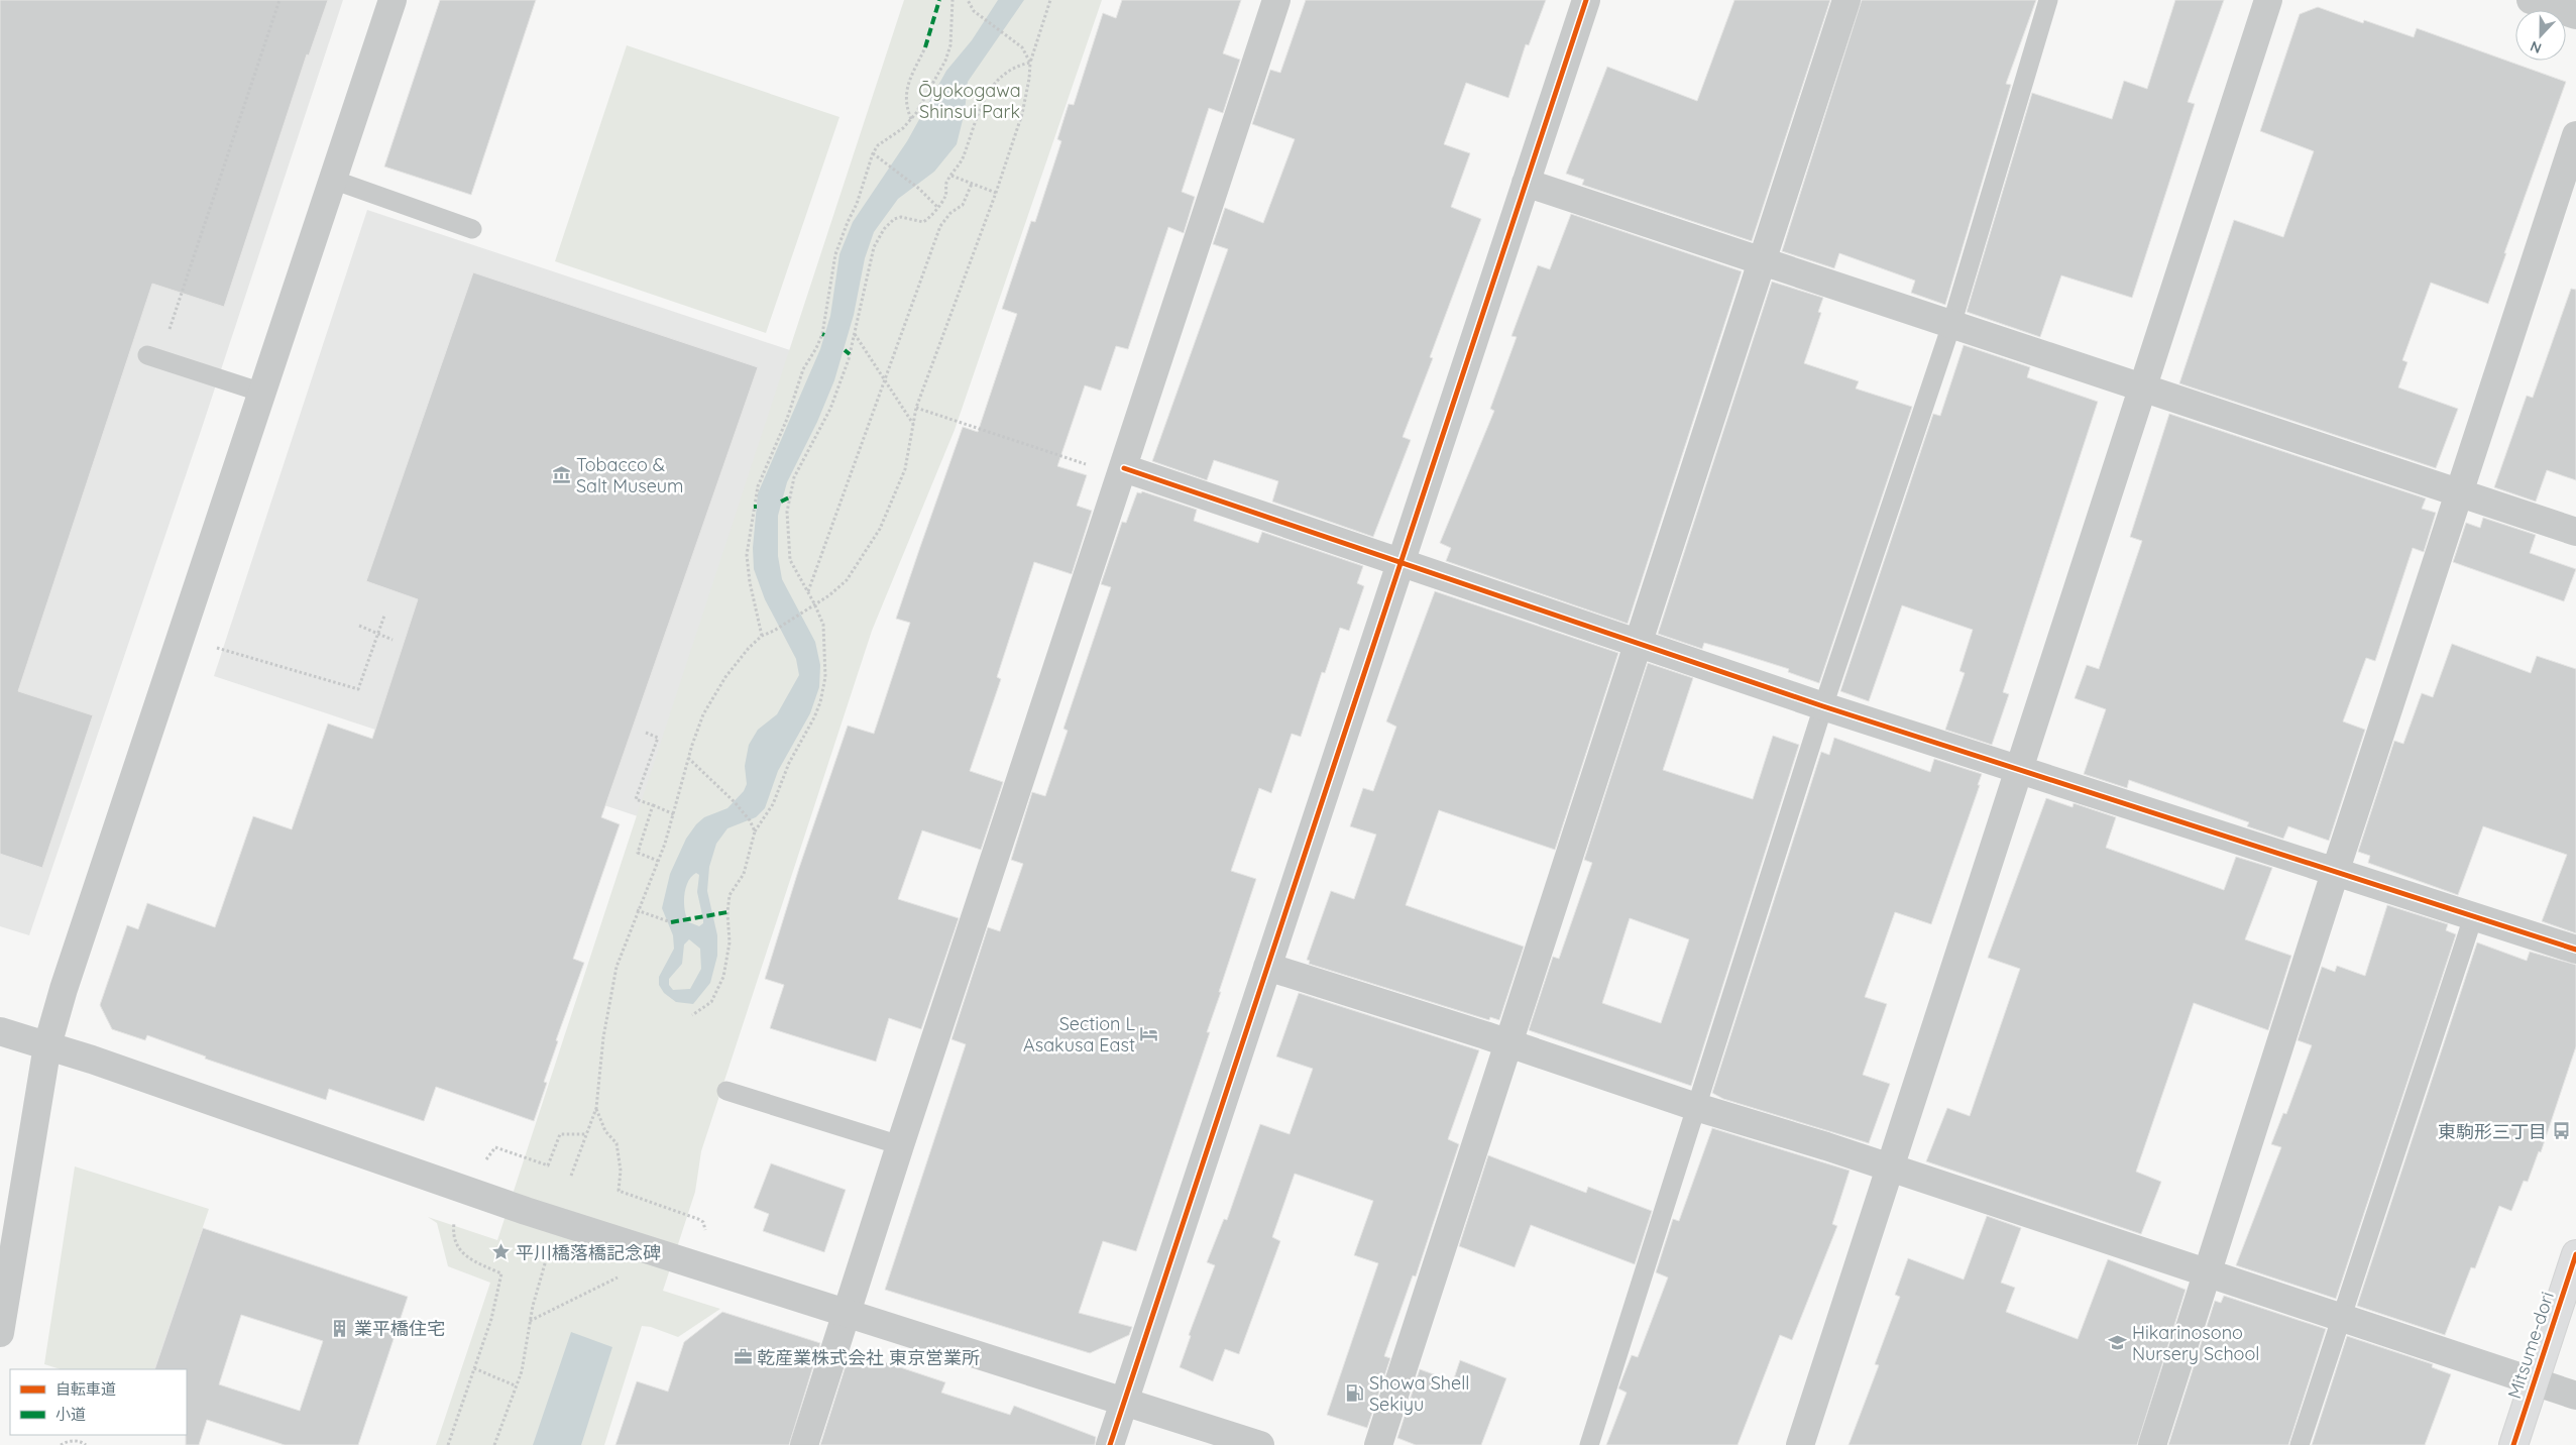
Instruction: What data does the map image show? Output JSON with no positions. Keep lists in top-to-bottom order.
{
  "streets": {
    "main road": ["Mitsume-dori"]
  },
  "parks": ["Ōyokogawa Shinsui Park"],
  "places": {
    "museum": ["Tobacco & Salt Museum"],
    "hotel": ["Section L Asakusa East"],
    "bus stop": ["東駒形三丁目"],
    "place": ["平川橋落橋記念碑"],
    "building": ["業平橋住宅"],
    "school or university": ["Hikarinosono Nursery School"],
    "office": ["乾産業株式会社 東京営業所"],
    "fuel station": ["Showa Shell Sekiyu"]
  },
  "legend": ["自転車道", "小道"],
  "north": "bottom"
}
